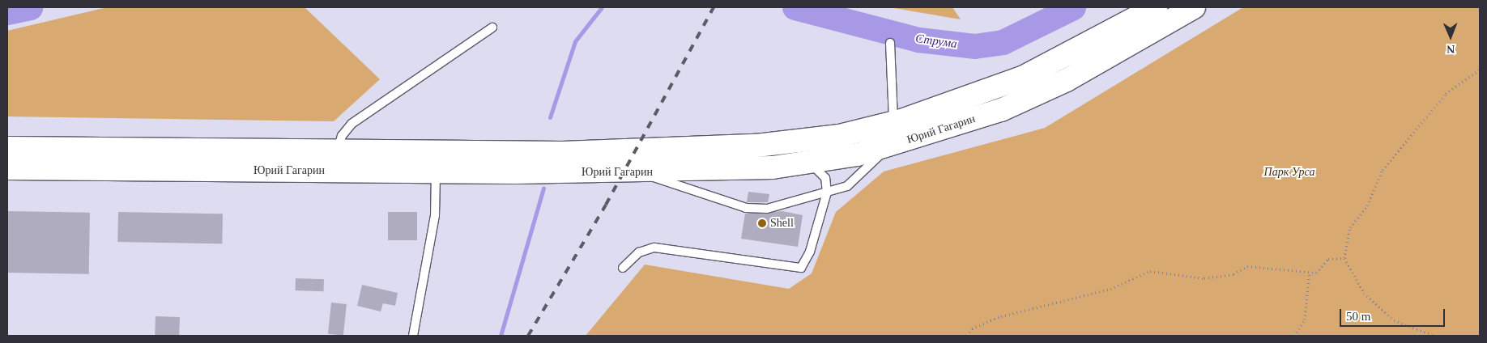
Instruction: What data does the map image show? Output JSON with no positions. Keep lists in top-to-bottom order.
{
  "streets": {
    "street": ["Юрий Гагарин"]
  },
  "water": ["Струма"],
  "parks": ["Парк Урса"],
  "places": ["Shell"],
  "scale_bar": "50 m",
  "north": "bottom"
}
